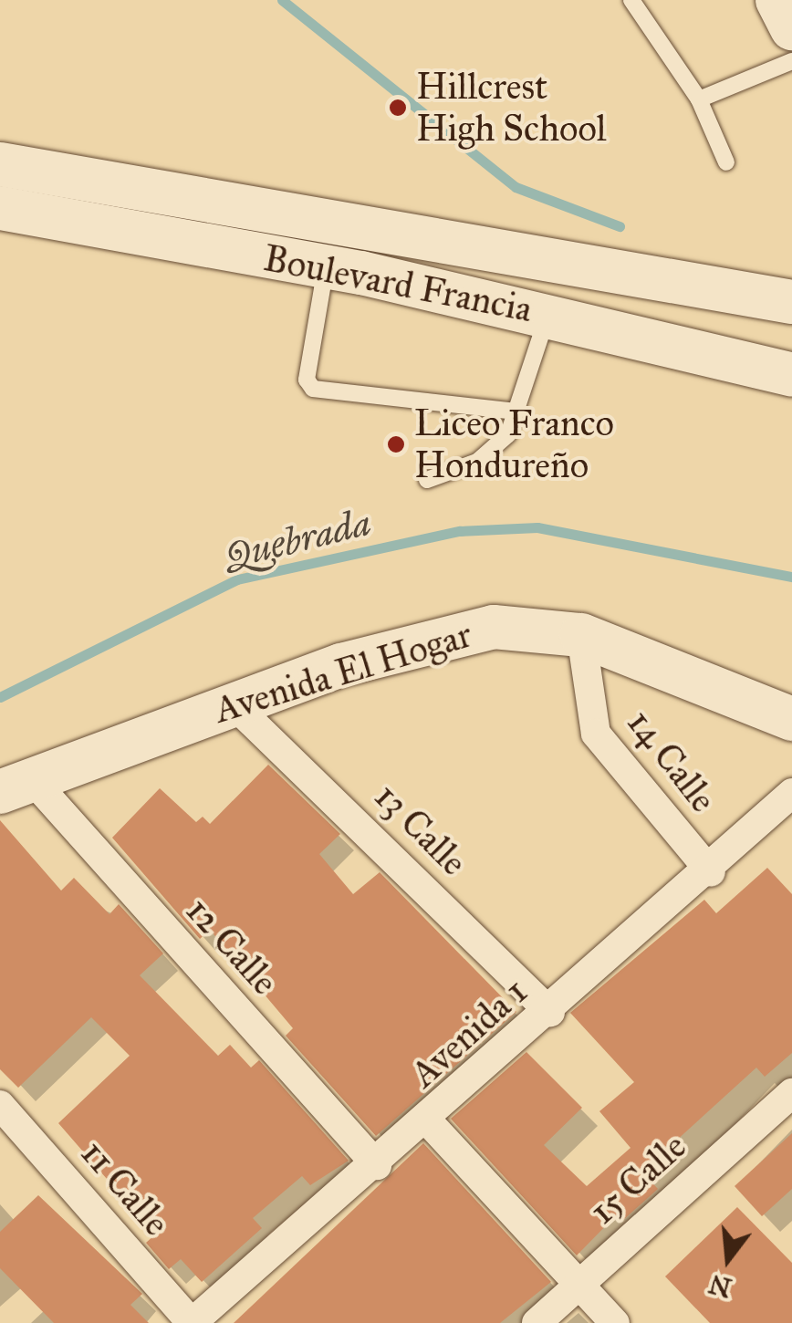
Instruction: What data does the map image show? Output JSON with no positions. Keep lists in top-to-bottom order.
{
  "streets": {
    "street": [
      "Boulevard Francia",
      "Avenida El Hogar",
      "14 Calle",
      "13 Calle",
      "12 Calle",
      "Avenida 1",
      "15 Calle",
      "11 Calle"
    ]
  },
  "crossings": [
    ["Avenida El Hogar", "14 Calle"],
    ["Avenida El Hogar", "13 Calle"],
    ["Avenida El Hogar", "12 Calle"],
    ["14 Calle", "Avenida 1"],
    ["13 Calle", "Avenida 1"],
    ["12 Calle", "Avenida 1"],
    ["Avenida 1", "11 Calle"]
  ],
  "water": ["Quebrada"],
  "places": ["Hillcrest High School", "Liceo Franco Hondureño"],
  "north": "bottom"
}
